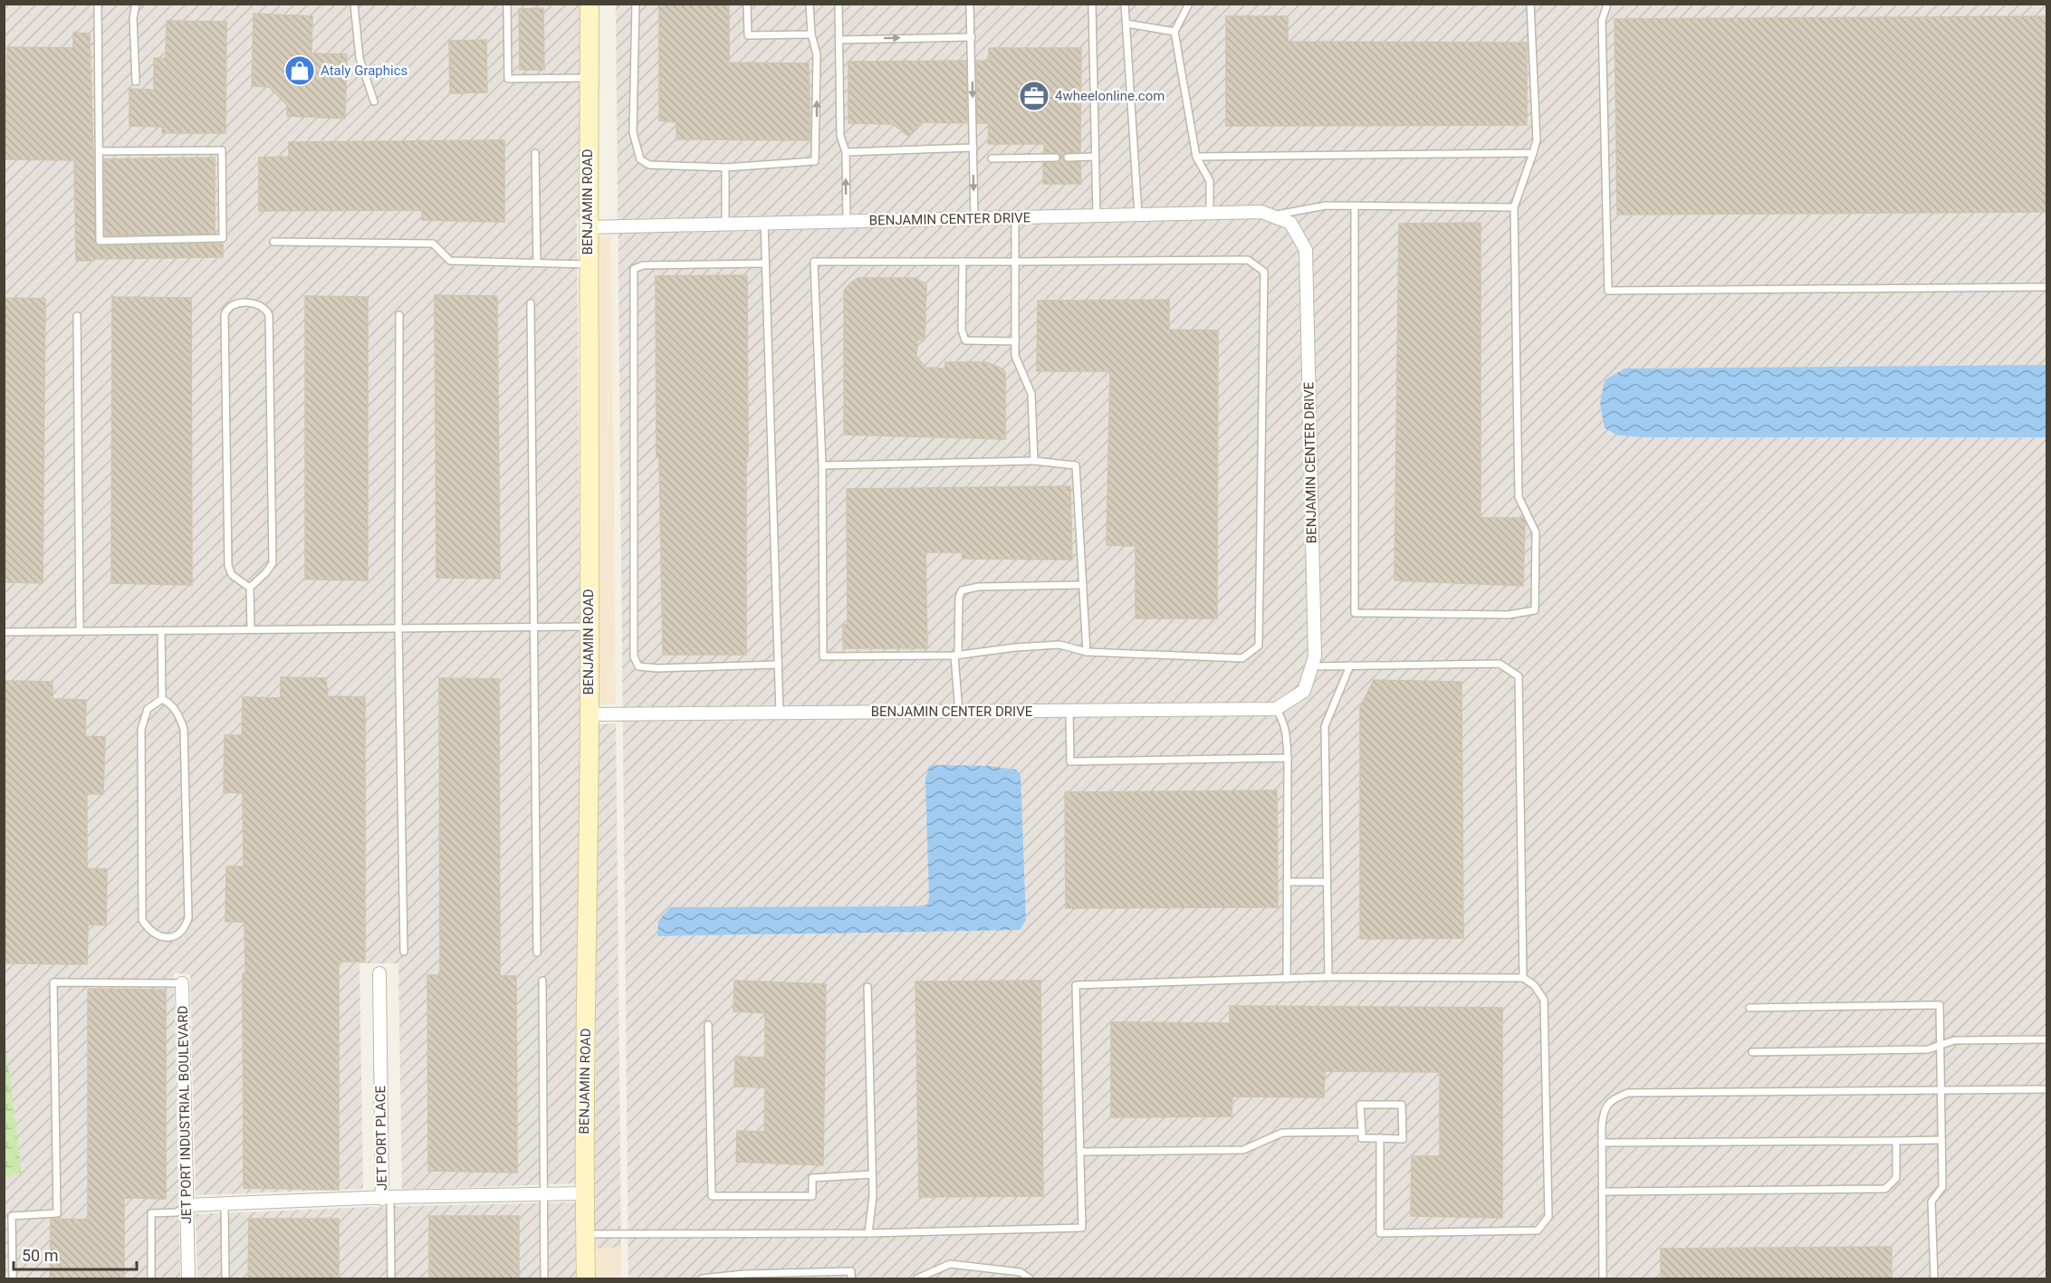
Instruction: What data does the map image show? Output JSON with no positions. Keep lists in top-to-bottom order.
{
  "streets": {
    "street": [
      "BENJAMIN ROAD",
      "BENJAMIN CENTER DRIVE",
      "JET PORT INDUSTRIAL BOULEVARD",
      "JET PORT PLACE"
    ]
  },
  "crossings": [
    ["BENJAMIN ROAD", "BENJAMIN CENTER DRIVE"],
    ["BENJAMIN ROAD", "JET PORT PLACE"]
  ],
  "places": {
    "shop": ["Ataly Graphics"],
    "office": ["4wheelonline.com"]
  },
  "scale_bar": "50 m"
}
